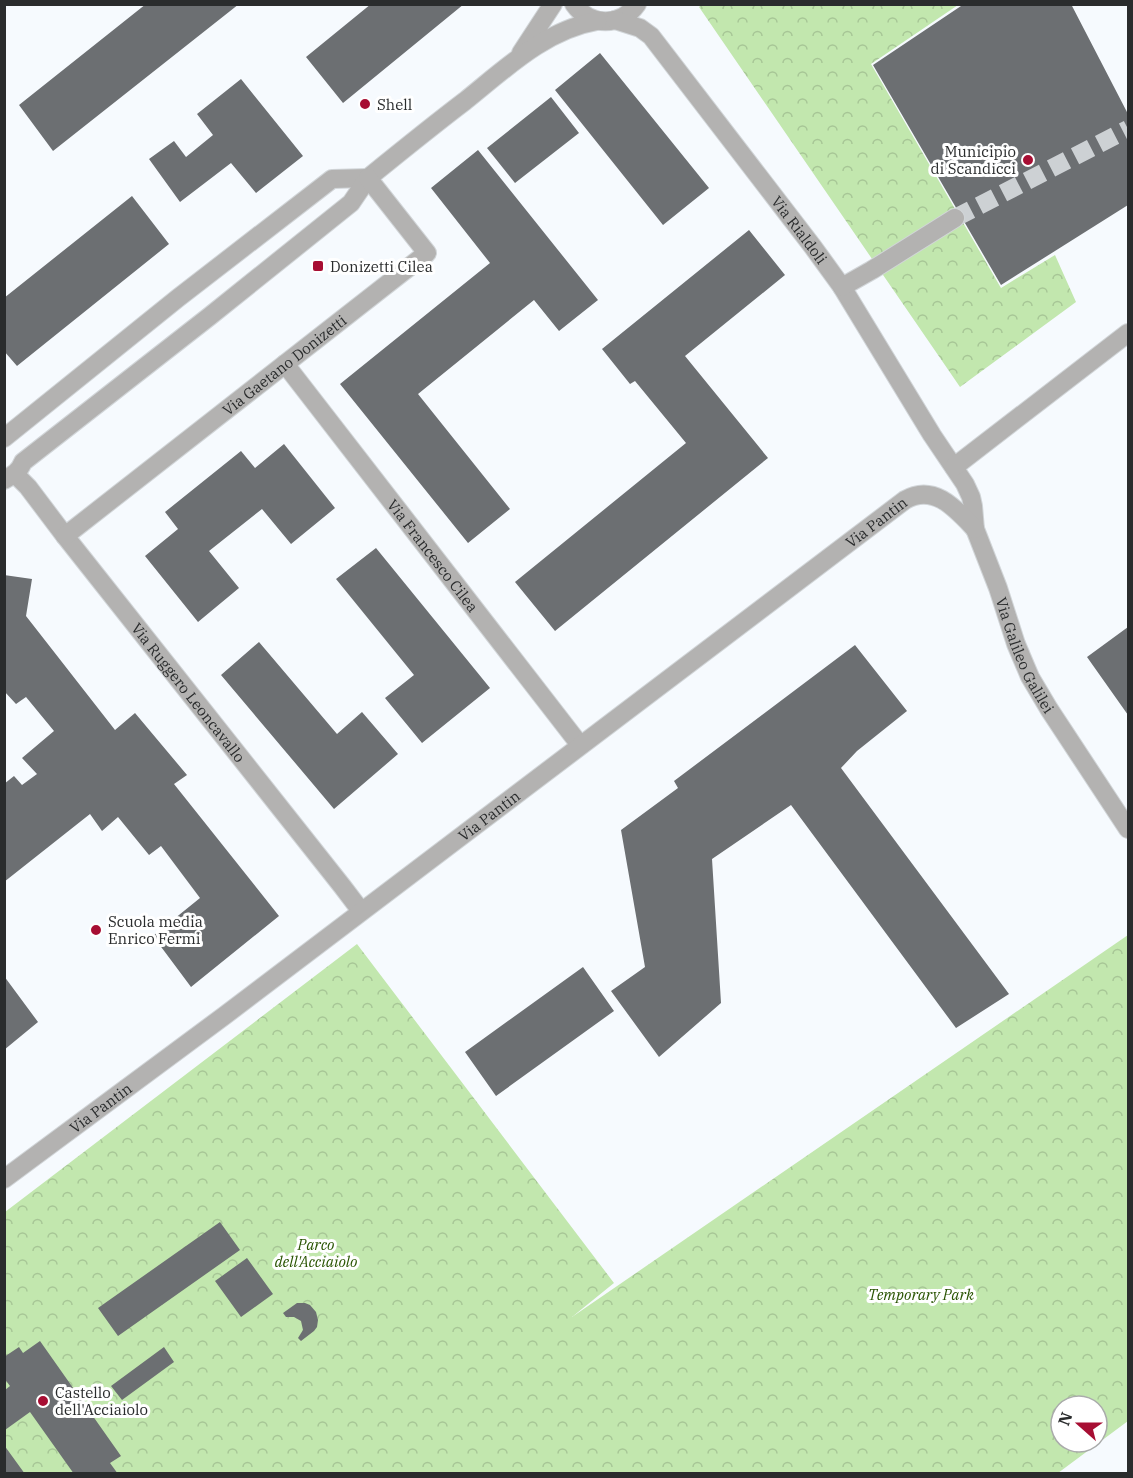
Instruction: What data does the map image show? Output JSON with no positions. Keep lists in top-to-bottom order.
{
  "streets": {
    "street": [
      "Via Rialdoli",
      "Via Gaetano Donizetti",
      "Via Pantin",
      "Via Francesco Cilea",
      "Via Galileo Galilei",
      "Via Ruggero Leoncavallo"
    ]
  },
  "crossings": [
    ["Via Rialdoli", "Via Galileo Galilei"],
    ["Via Gaetano Donizetti", "Via Francesco Cilea"],
    ["Via Gaetano Donizetti", "Via Ruggero Leoncavallo"],
    ["Via Pantin", "Via Francesco Cilea"],
    ["Via Pantin", "Via Galileo Galilei"],
    ["Via Pantin", "Via Ruggero Leoncavallo"]
  ],
  "parks": ["Parco dell'Acciaiolo", "Temporary Park"],
  "places": {
    "other": [
      "Shell",
      "Municipio di Scandicci",
      "Scuola media Enrico Fermi",
      "Castello dell'Acciaiolo"
    ],
    "transit": ["Donizetti Cilea"]
  },
  "north": "left"
}
